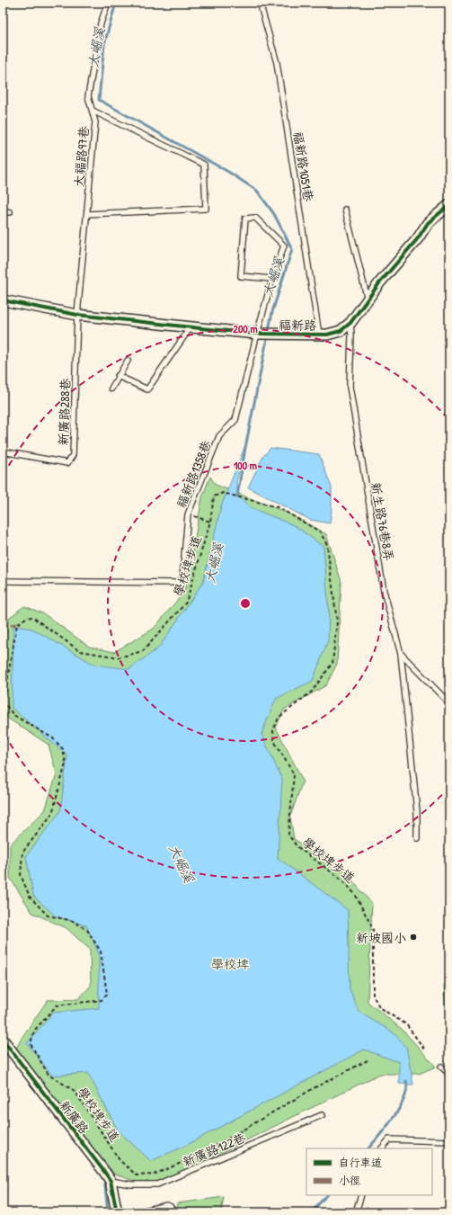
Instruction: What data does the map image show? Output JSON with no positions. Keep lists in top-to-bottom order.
{
  "streets": {
    "street": ["福新路", "新廣路"],
    "lane": [
      "大福路97巷",
      "福新路1051巷",
      "新廣路288巷",
      "福新路1358巷",
      "新生路76巷8弄",
      "新廣路122巷"
    ],
    "path": ["學校埤步道"]
  },
  "crossings": [
    ["大福路97巷", "福新路"],
    ["大福路97巷", "新廣路288巷"],
    ["福新路1051巷", "福新路"],
    ["福新路", "新廣路288巷"],
    ["福新路", "福新路1358巷"],
    ["福新路", "新生路76巷8弄"],
    ["新廣路", "新廣路122巷"]
  ],
  "water": ["大崛溪"],
  "parks": ["學校埤"],
  "places": ["新坡國小"],
  "legend": ["自行車道", "小徑"],
  "rings": ["200 m", "100 m"]
}
